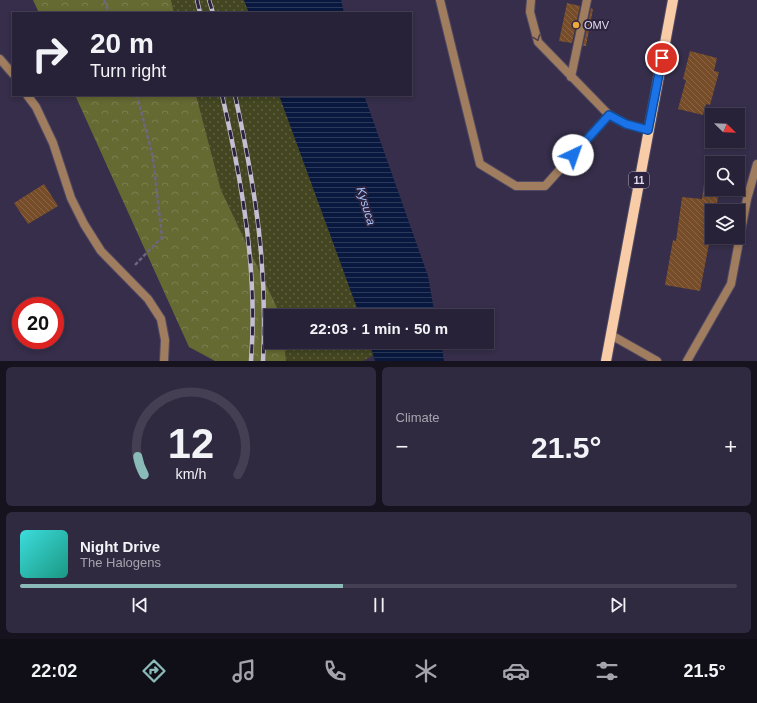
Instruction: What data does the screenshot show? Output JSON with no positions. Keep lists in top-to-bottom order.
{
  "streets": {
    "main road": ["11"]
  },
  "water": ["Kysuca"],
  "places": ["OMV"],
  "north": "bottom right",
  "page": {
    "turn": ["20 m", "Turn right"],
    "limit": "20",
    "trip": "22:03 · 1 min · 50 m",
    "tile": "Climate",
    "heat": ["−", "21.5°", "+"],
    "song": ["Night Drive", "The Halogens"],
    "tabs": ["22:02", "21.5°"],
    "gauge": ["12", "km/h"]
  }
}
